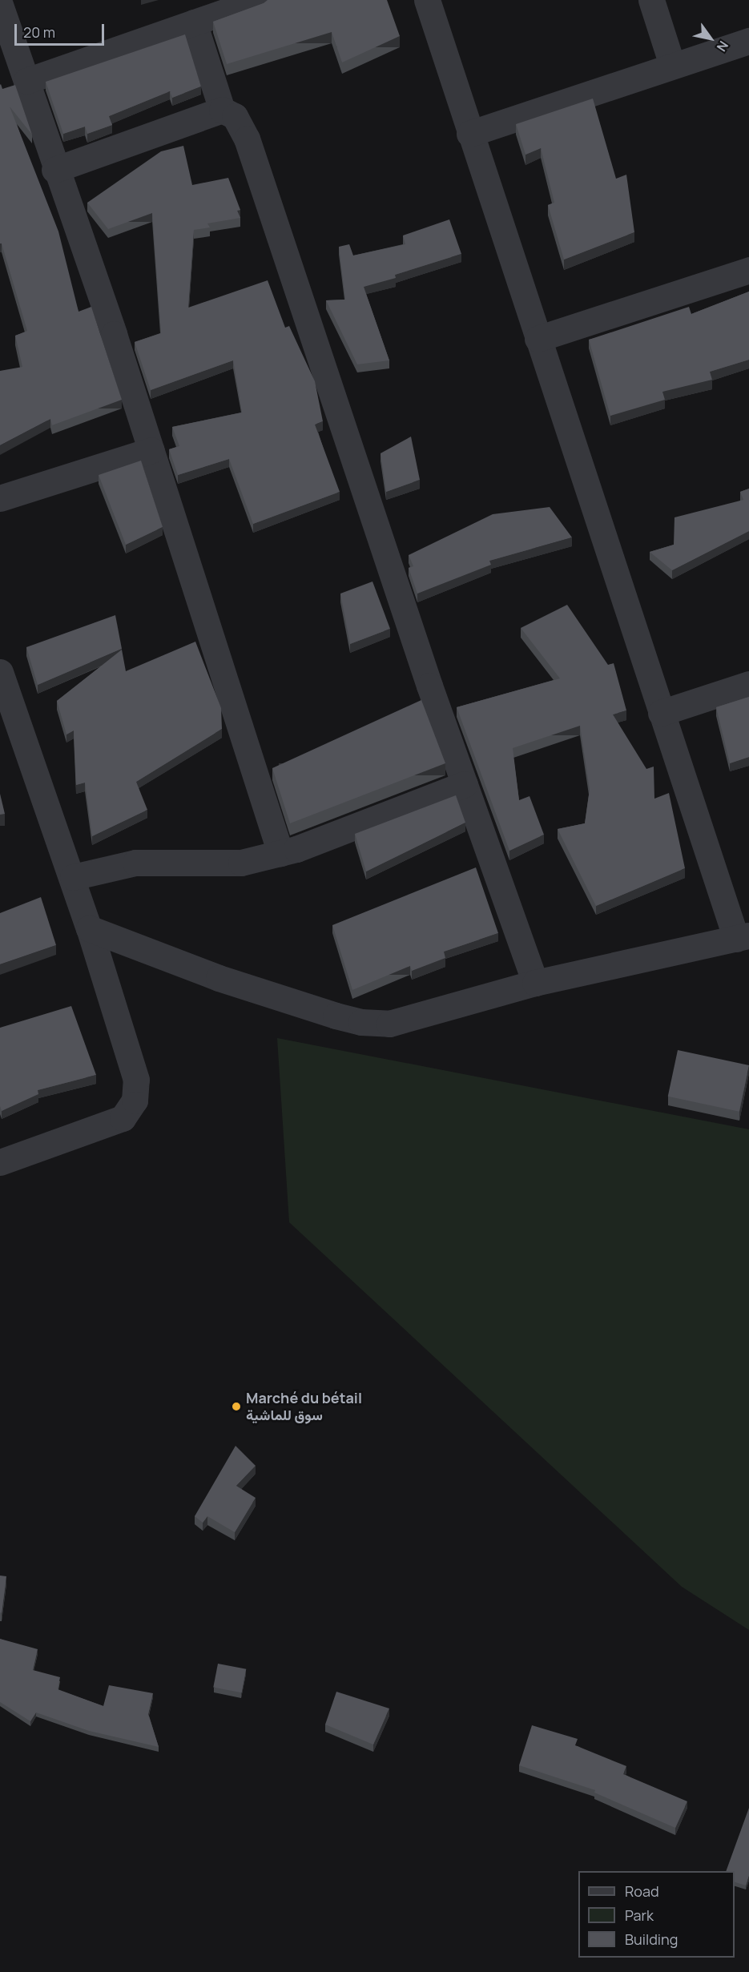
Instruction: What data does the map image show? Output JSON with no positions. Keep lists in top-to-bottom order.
{
  "places": ["Marché du bétail سوق للماشية"],
  "legend": ["Road", "Park", "Building"],
  "scale_bar": "20 m",
  "north": "bottom right"
}
